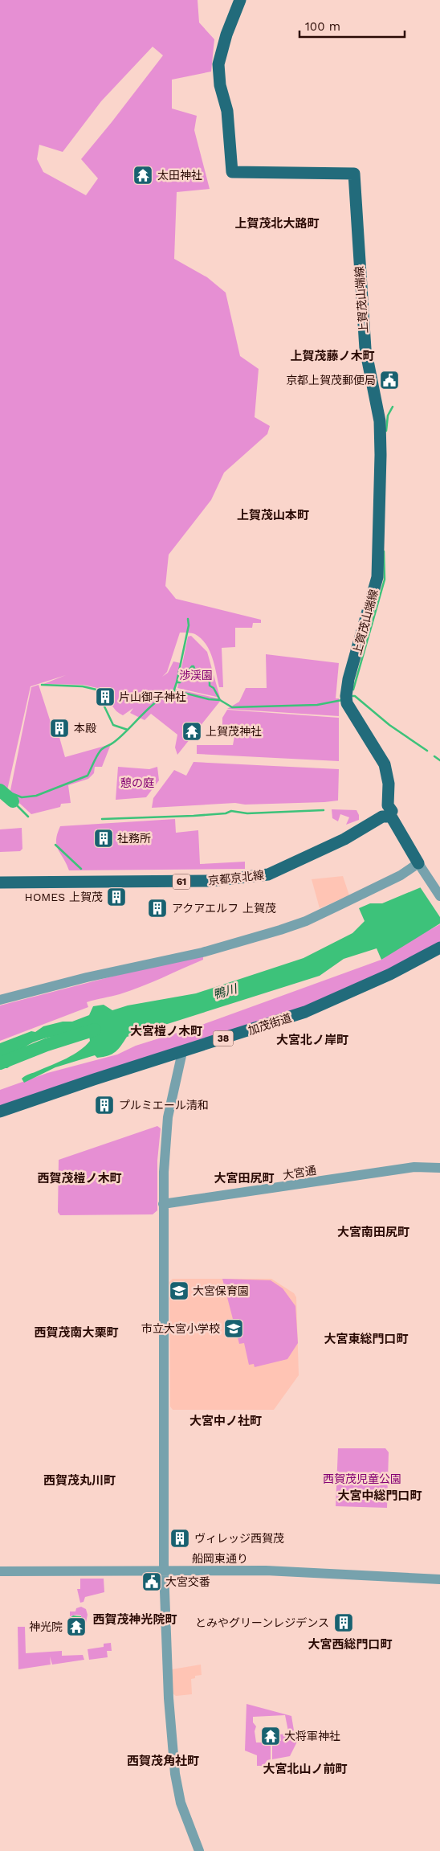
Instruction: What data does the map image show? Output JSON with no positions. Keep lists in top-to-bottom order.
{
  "streets": {
    "main road": [
      "上賀茂山端線",
      "京都京北線",
      "61",
      "加茂街道",
      "38"
    ],
    "street": ["大宮通", "船岡東通り"]
  },
  "crossings": [
    ["上賀茂山端線", "京都京北線"]
  ],
  "districts": [
    "上賀茂北大路町",
    "上賀茂藤ノ木町",
    "上賀茂山本町",
    "大宮榿ノ木町",
    "大宮北ノ岸町",
    "西賀茂榿ノ木町",
    "大宮田尻町",
    "大宮南田尻町",
    "西賀茂南大栗町",
    "大宮東総門口町",
    "大宮中ノ社町",
    "西賀茂丸川町",
    "大宮中総門口町",
    "西賀茂神光院町",
    "大宮西総門口町",
    "西賀茂角社町",
    "大宮北山ノ前町"
  ],
  "water": ["鴨川"],
  "parks": ["渉渓園", "憩の庭", "西賀茂児童公園"],
  "places": {
    "temple": [
      "太田神社",
      "上賀茂神社",
      "神光院",
      "大将軍神社"
    ],
    "public building": ["京都上賀茂郵便局", "大宮交番"],
    "building": [
      "片山御子神社",
      "本殿",
      "社務所",
      "HOMES 上賀茂",
      "アクアエルフ 上賀茂",
      "プルミエール清和",
      "ヴィレッジ西賀茂",
      "とみやグリーンレジデンス"
    ],
    "school or university": ["大宮保育園", "市立大宮小学校"]
  },
  "scale_bar": "100 m"
}
